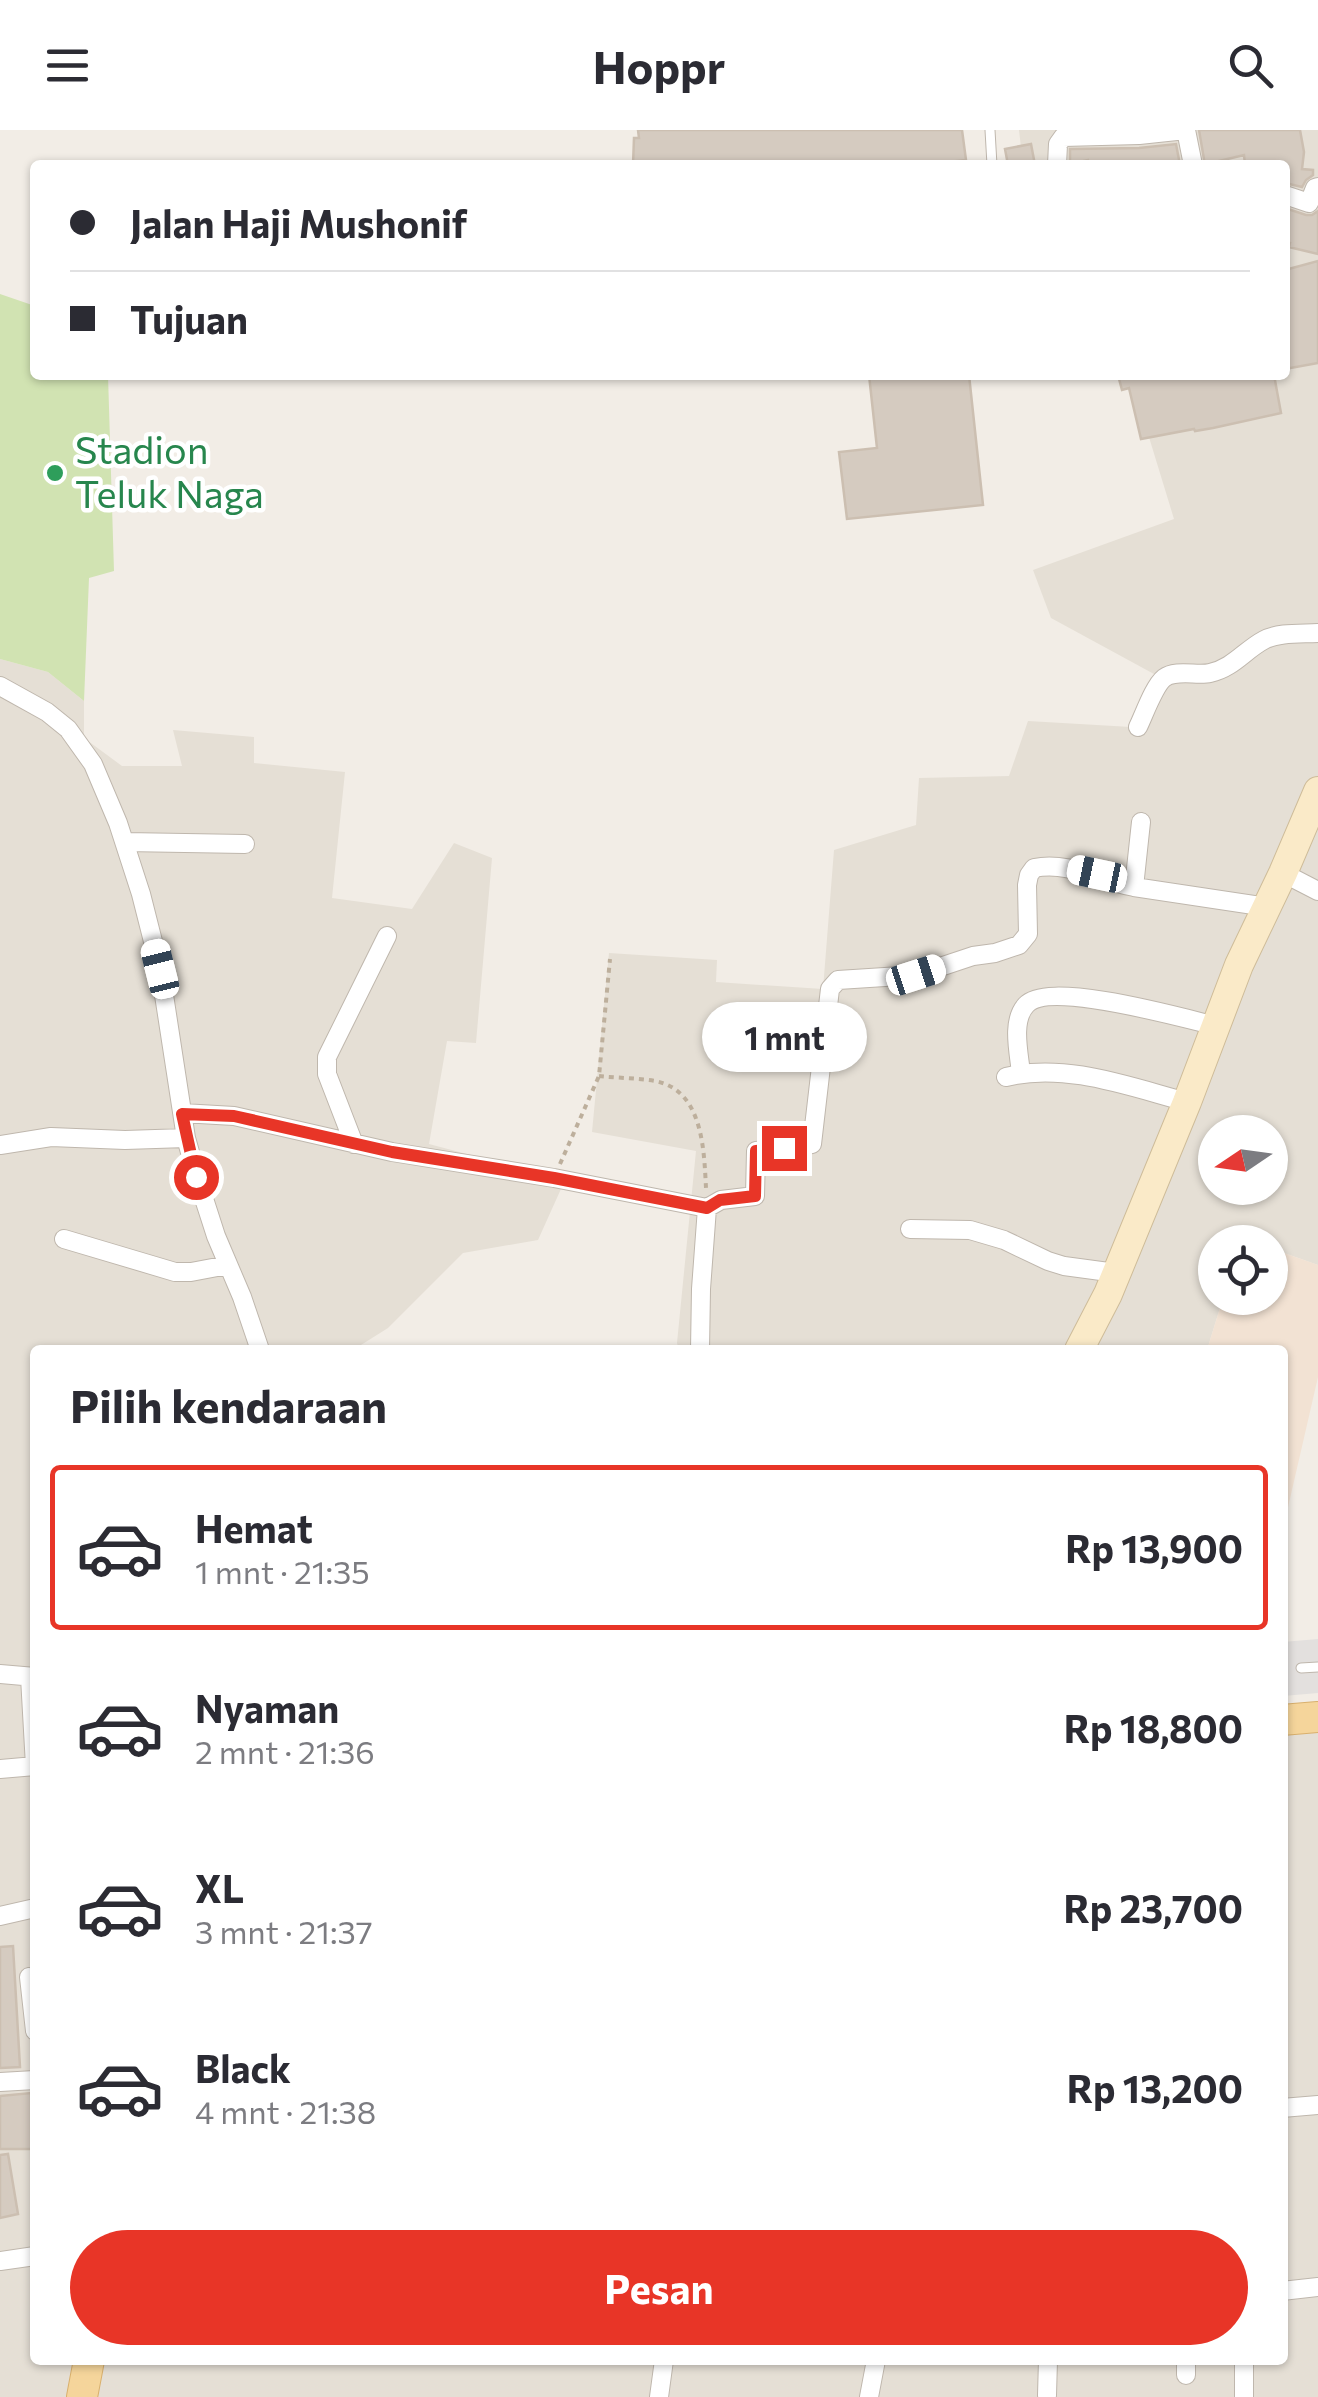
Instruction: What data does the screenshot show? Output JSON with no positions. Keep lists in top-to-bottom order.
{
  "places": ["Stadion Teluk Naga"],
  "north": "left",
  "page": {
    "header": "Hoppr",
    "banner": ["Jalan Haji Mushonif", "Tujuan"],
    "bubble": "1 mnt",
    "heading": "Pilih kendaraan",
    "list": [
      {
        "name": "Hemat",
        "note": "1 mnt · 21:35",
        "value": "Rp 13,900"
      },
      {
        "name": "Nyaman",
        "note": "2 mnt · 21:36",
        "value": "Rp 18,800"
      },
      {
        "name": "XL",
        "note": "3 mnt · 21:37",
        "value": "Rp 23,700"
      },
      {
        "name": "Black",
        "note": "4 mnt · 21:38",
        "value": "Rp 13,200"
      }
    ],
    "buttons": "Pesan"
  }
}
